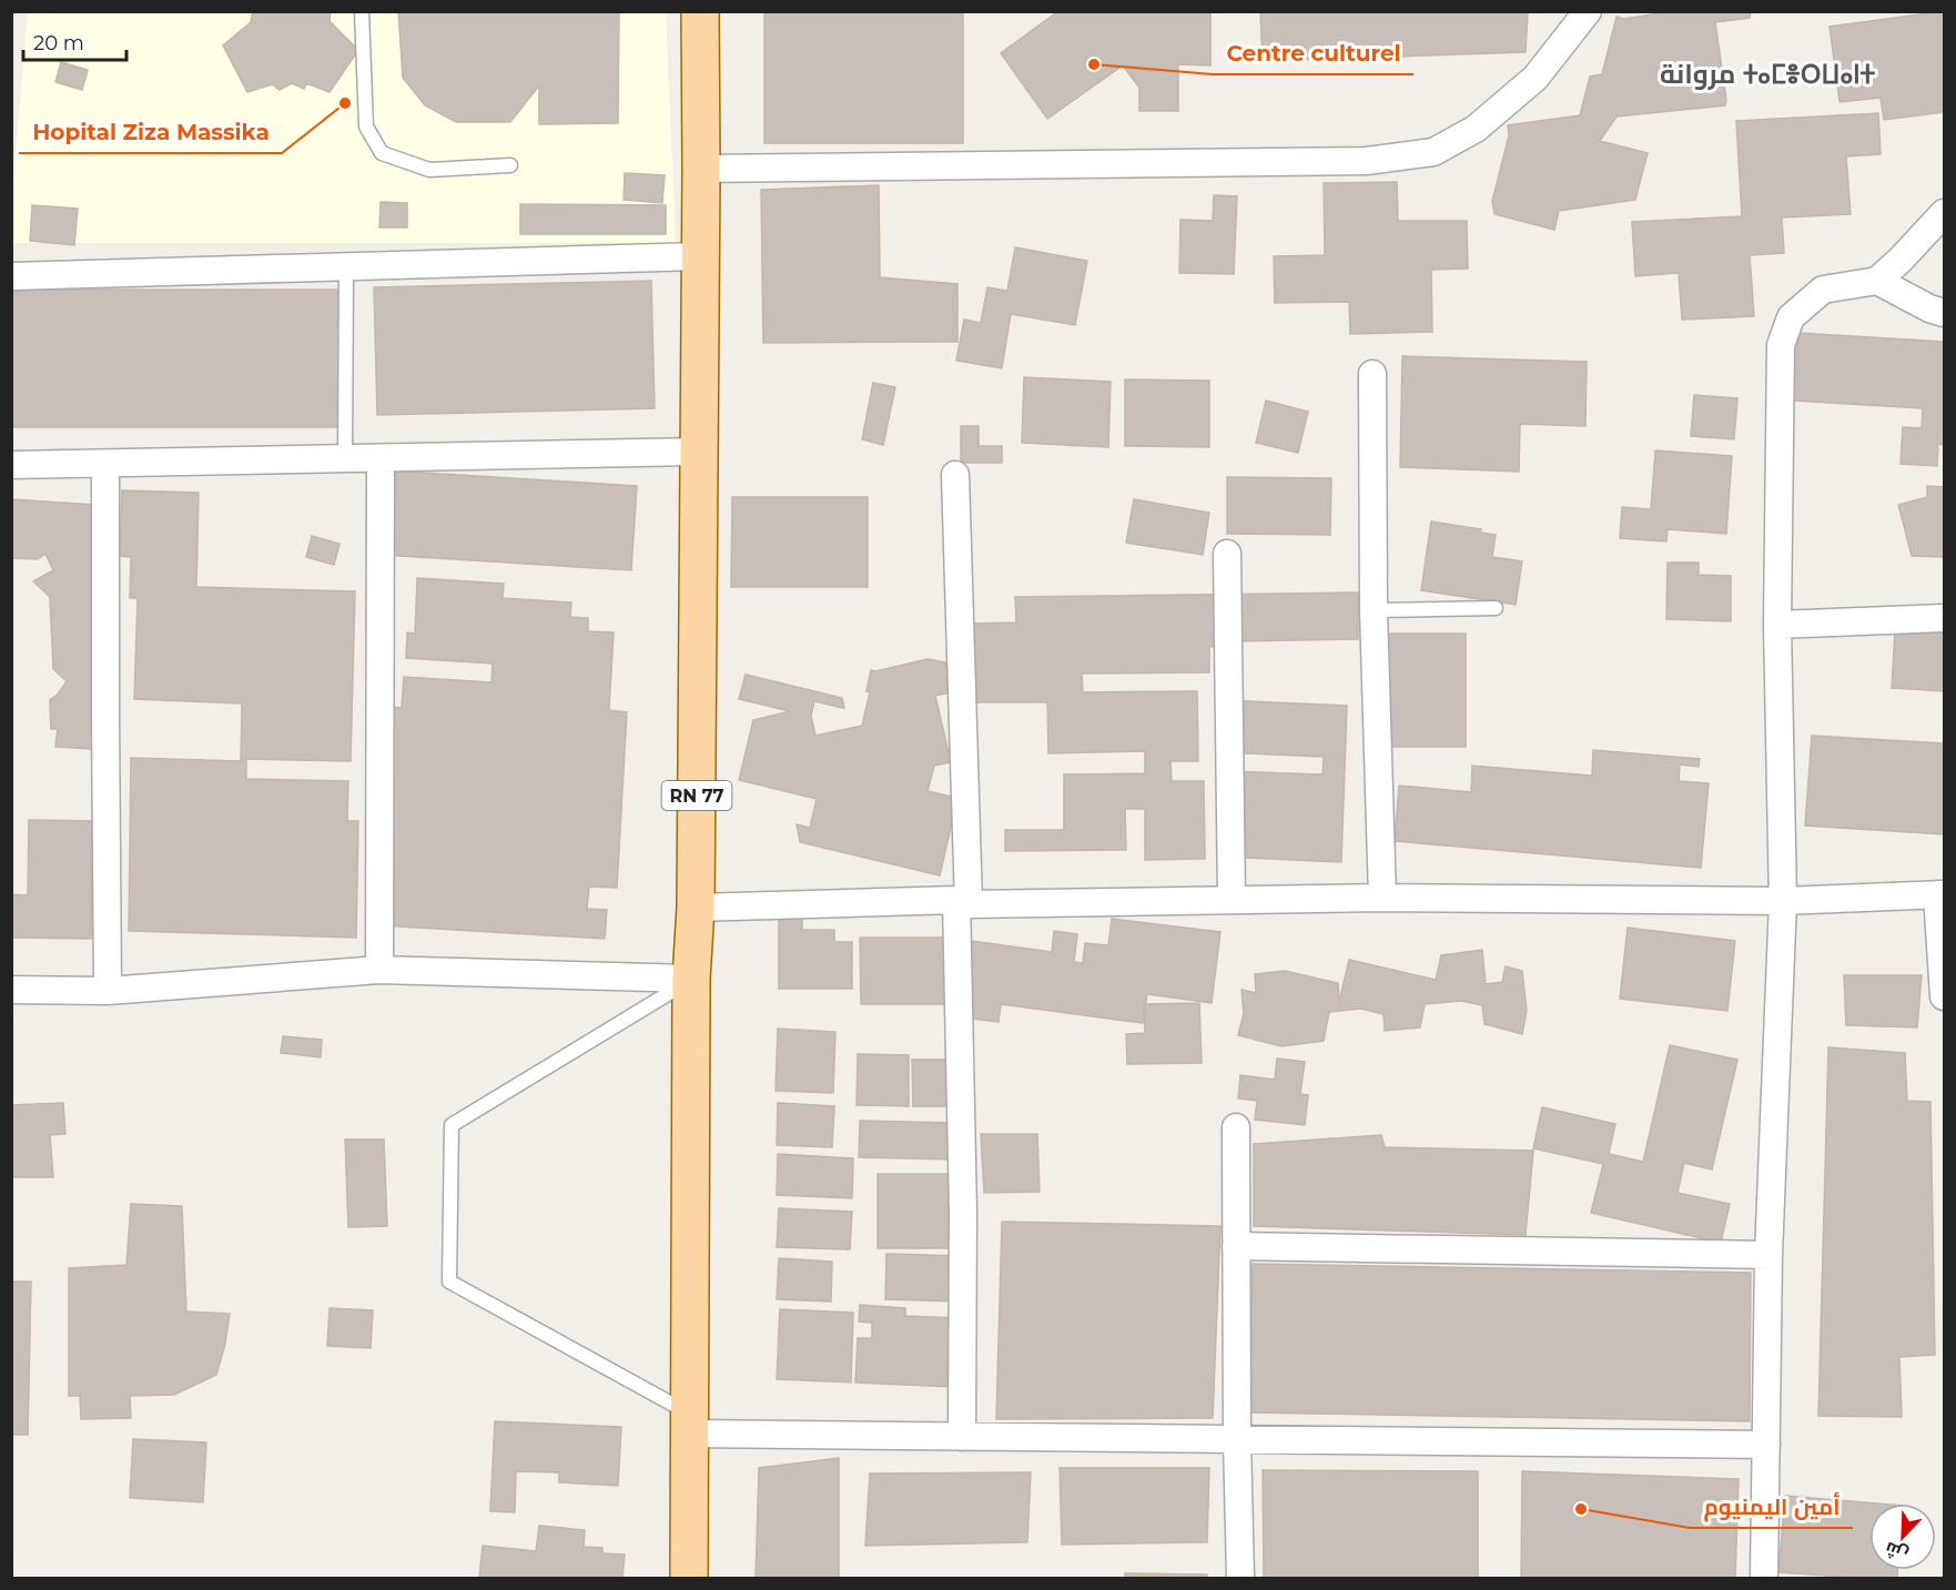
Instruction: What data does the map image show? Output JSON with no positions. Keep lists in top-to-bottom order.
{
  "streets": {
    "main road": ["RN 77"]
  },
  "districts": ["مروانة ⵜⴰⵎⴻⵔⵡⴰⵏⵜ"],
  "places": ["Centre culturel", "Hopital Ziza Massika", "أمين اليمنيوم"],
  "scale_bar": "20 m",
  "north": "bottom left"
}
